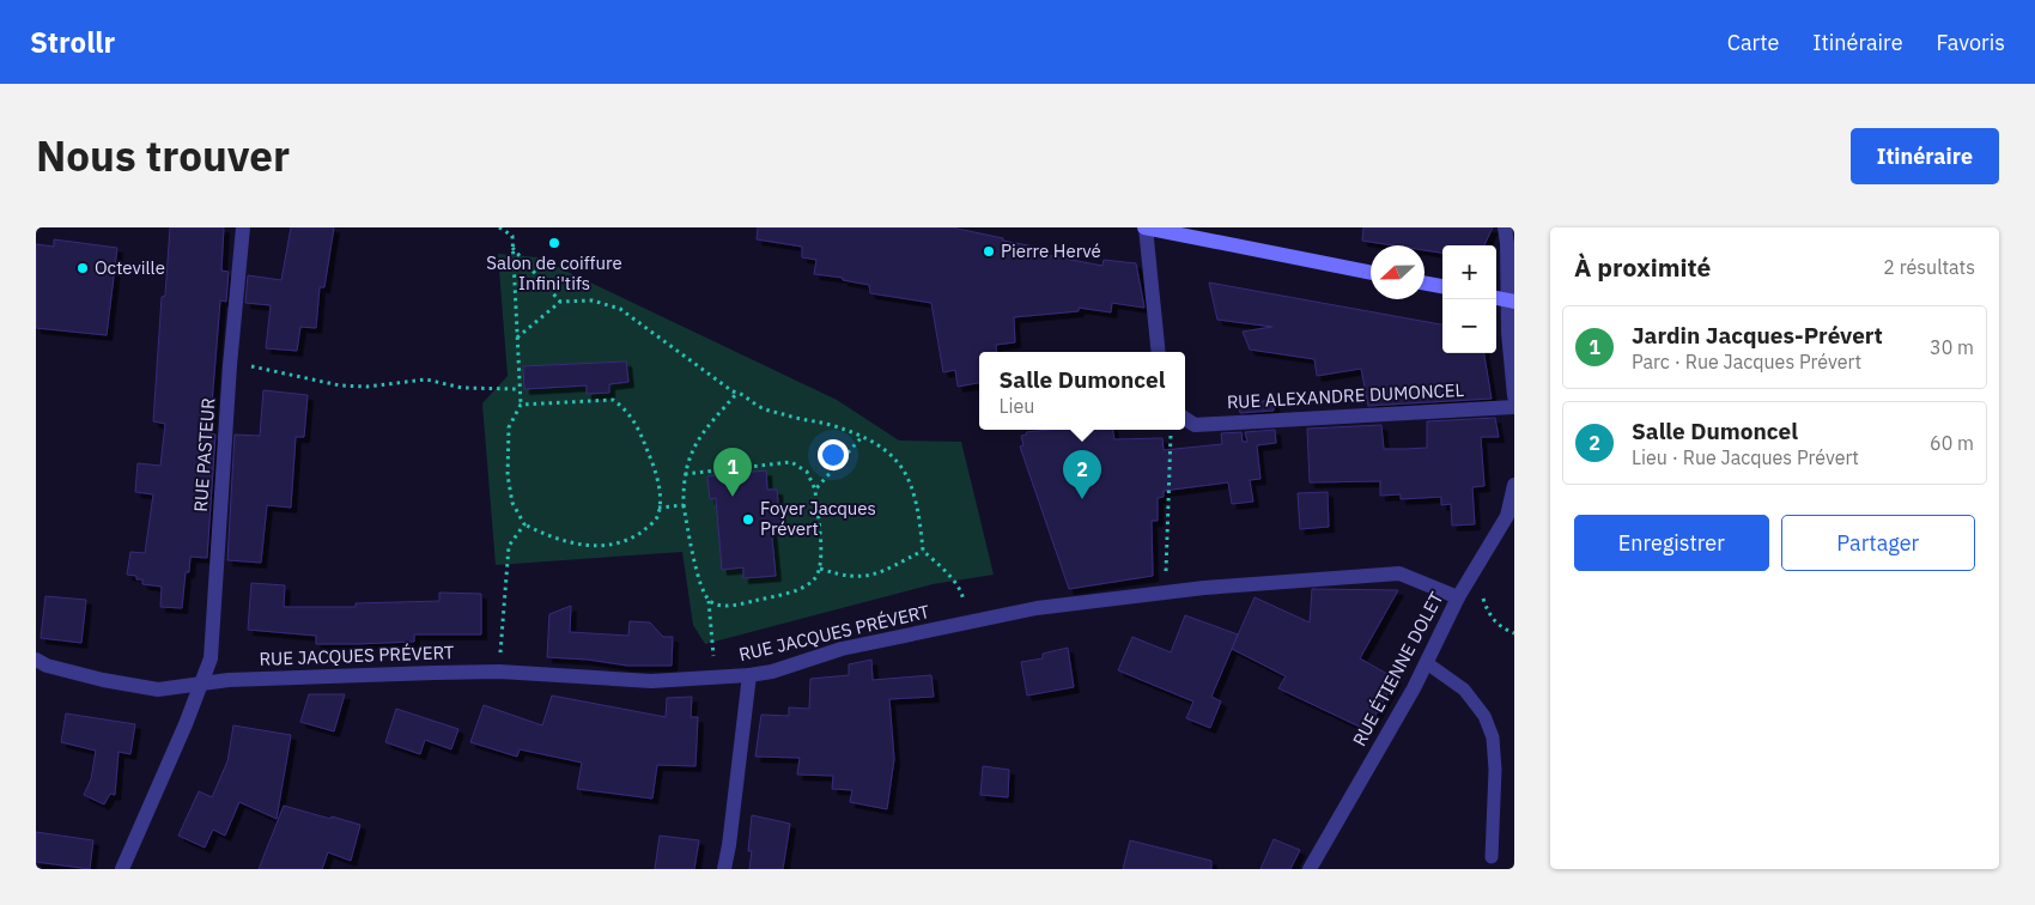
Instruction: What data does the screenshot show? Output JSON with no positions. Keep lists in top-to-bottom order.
{
  "streets": {
    "street": [
      "RUE ALEXANDRE DUMONCEL",
      "RUE PASTEUR",
      "RUE JACQUES PRÉVERT",
      "RUE ÉTIENNE DOLET"
    ]
  },
  "crossings": [
    ["RUE PASTEUR", "RUE JACQUES PRÉVERT"],
    ["RUE JACQUES PRÉVERT", "RUE ÉTIENNE DOLET"]
  ],
  "places": [
    "Salon de coiffure Infini'tifs",
    "Pierre Hervé",
    "Octeville",
    "Foyer Jacques Prévert"
  ],
  "north": "left",
  "page": {
    "header": "Strollr",
    "nav": ["Carte", "Itinéraire", "Favoris"],
    "title": "Nous trouver",
    "buttons": [
      "Itinéraire",
      ["Enregistrer", "Partager"]
    ],
    "heading": ["À proximité", "2 résultats"],
    "map_buttons": ["+", "−"],
    "list": [
      {
        "mark": "1",
        "name": "Jardin Jacques-Prévert",
        "note": "Parc · Rue Jacques Prévert",
        "value": "30 m"
      },
      {
        "mark": "2",
        "name": "Salle Dumoncel",
        "note": "Lieu · Rue Jacques Prévert",
        "value": "60 m"
      }
    ],
    "popup": ["Salle Dumoncel", "Lieu"],
    "pins": ["1", "2"]
  }
}
